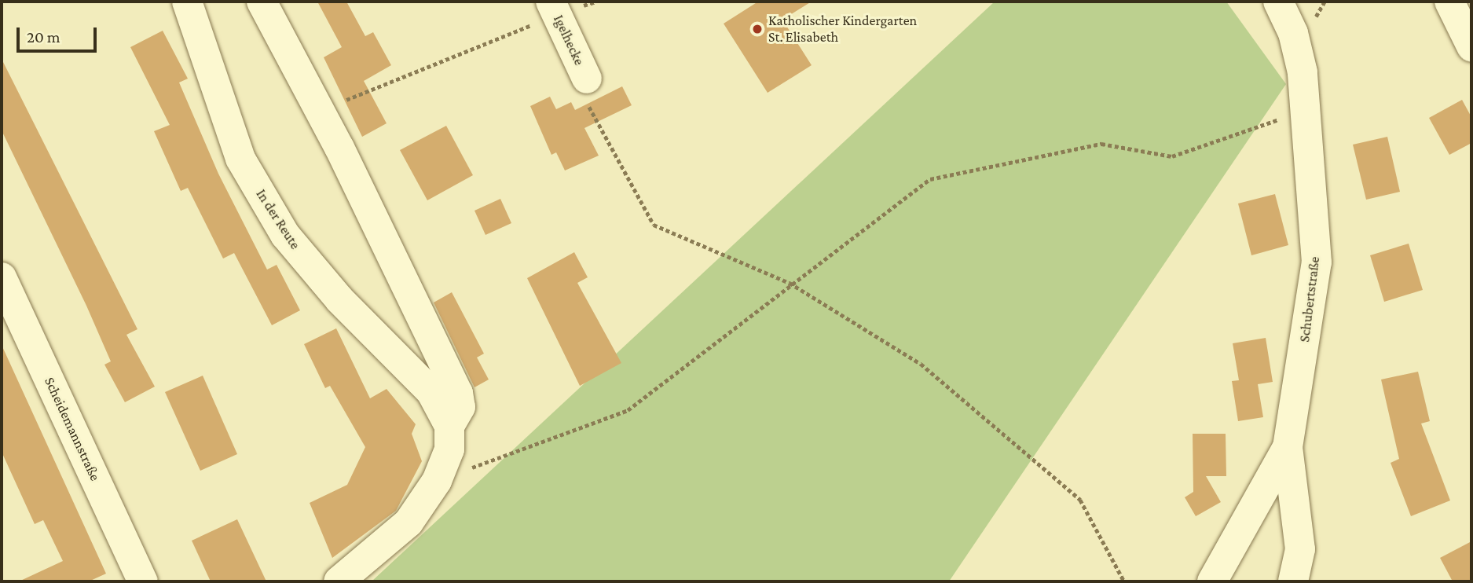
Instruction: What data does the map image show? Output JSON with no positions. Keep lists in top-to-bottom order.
{
  "streets": {
    "street": [
      "Igelhecke",
      "In der Reute",
      "Schubertstraße",
      "Scheidemannstraße"
    ]
  },
  "places": ["Katholischer Kindergarten St. Elisabeth"],
  "scale_bar": "20 m"
}
